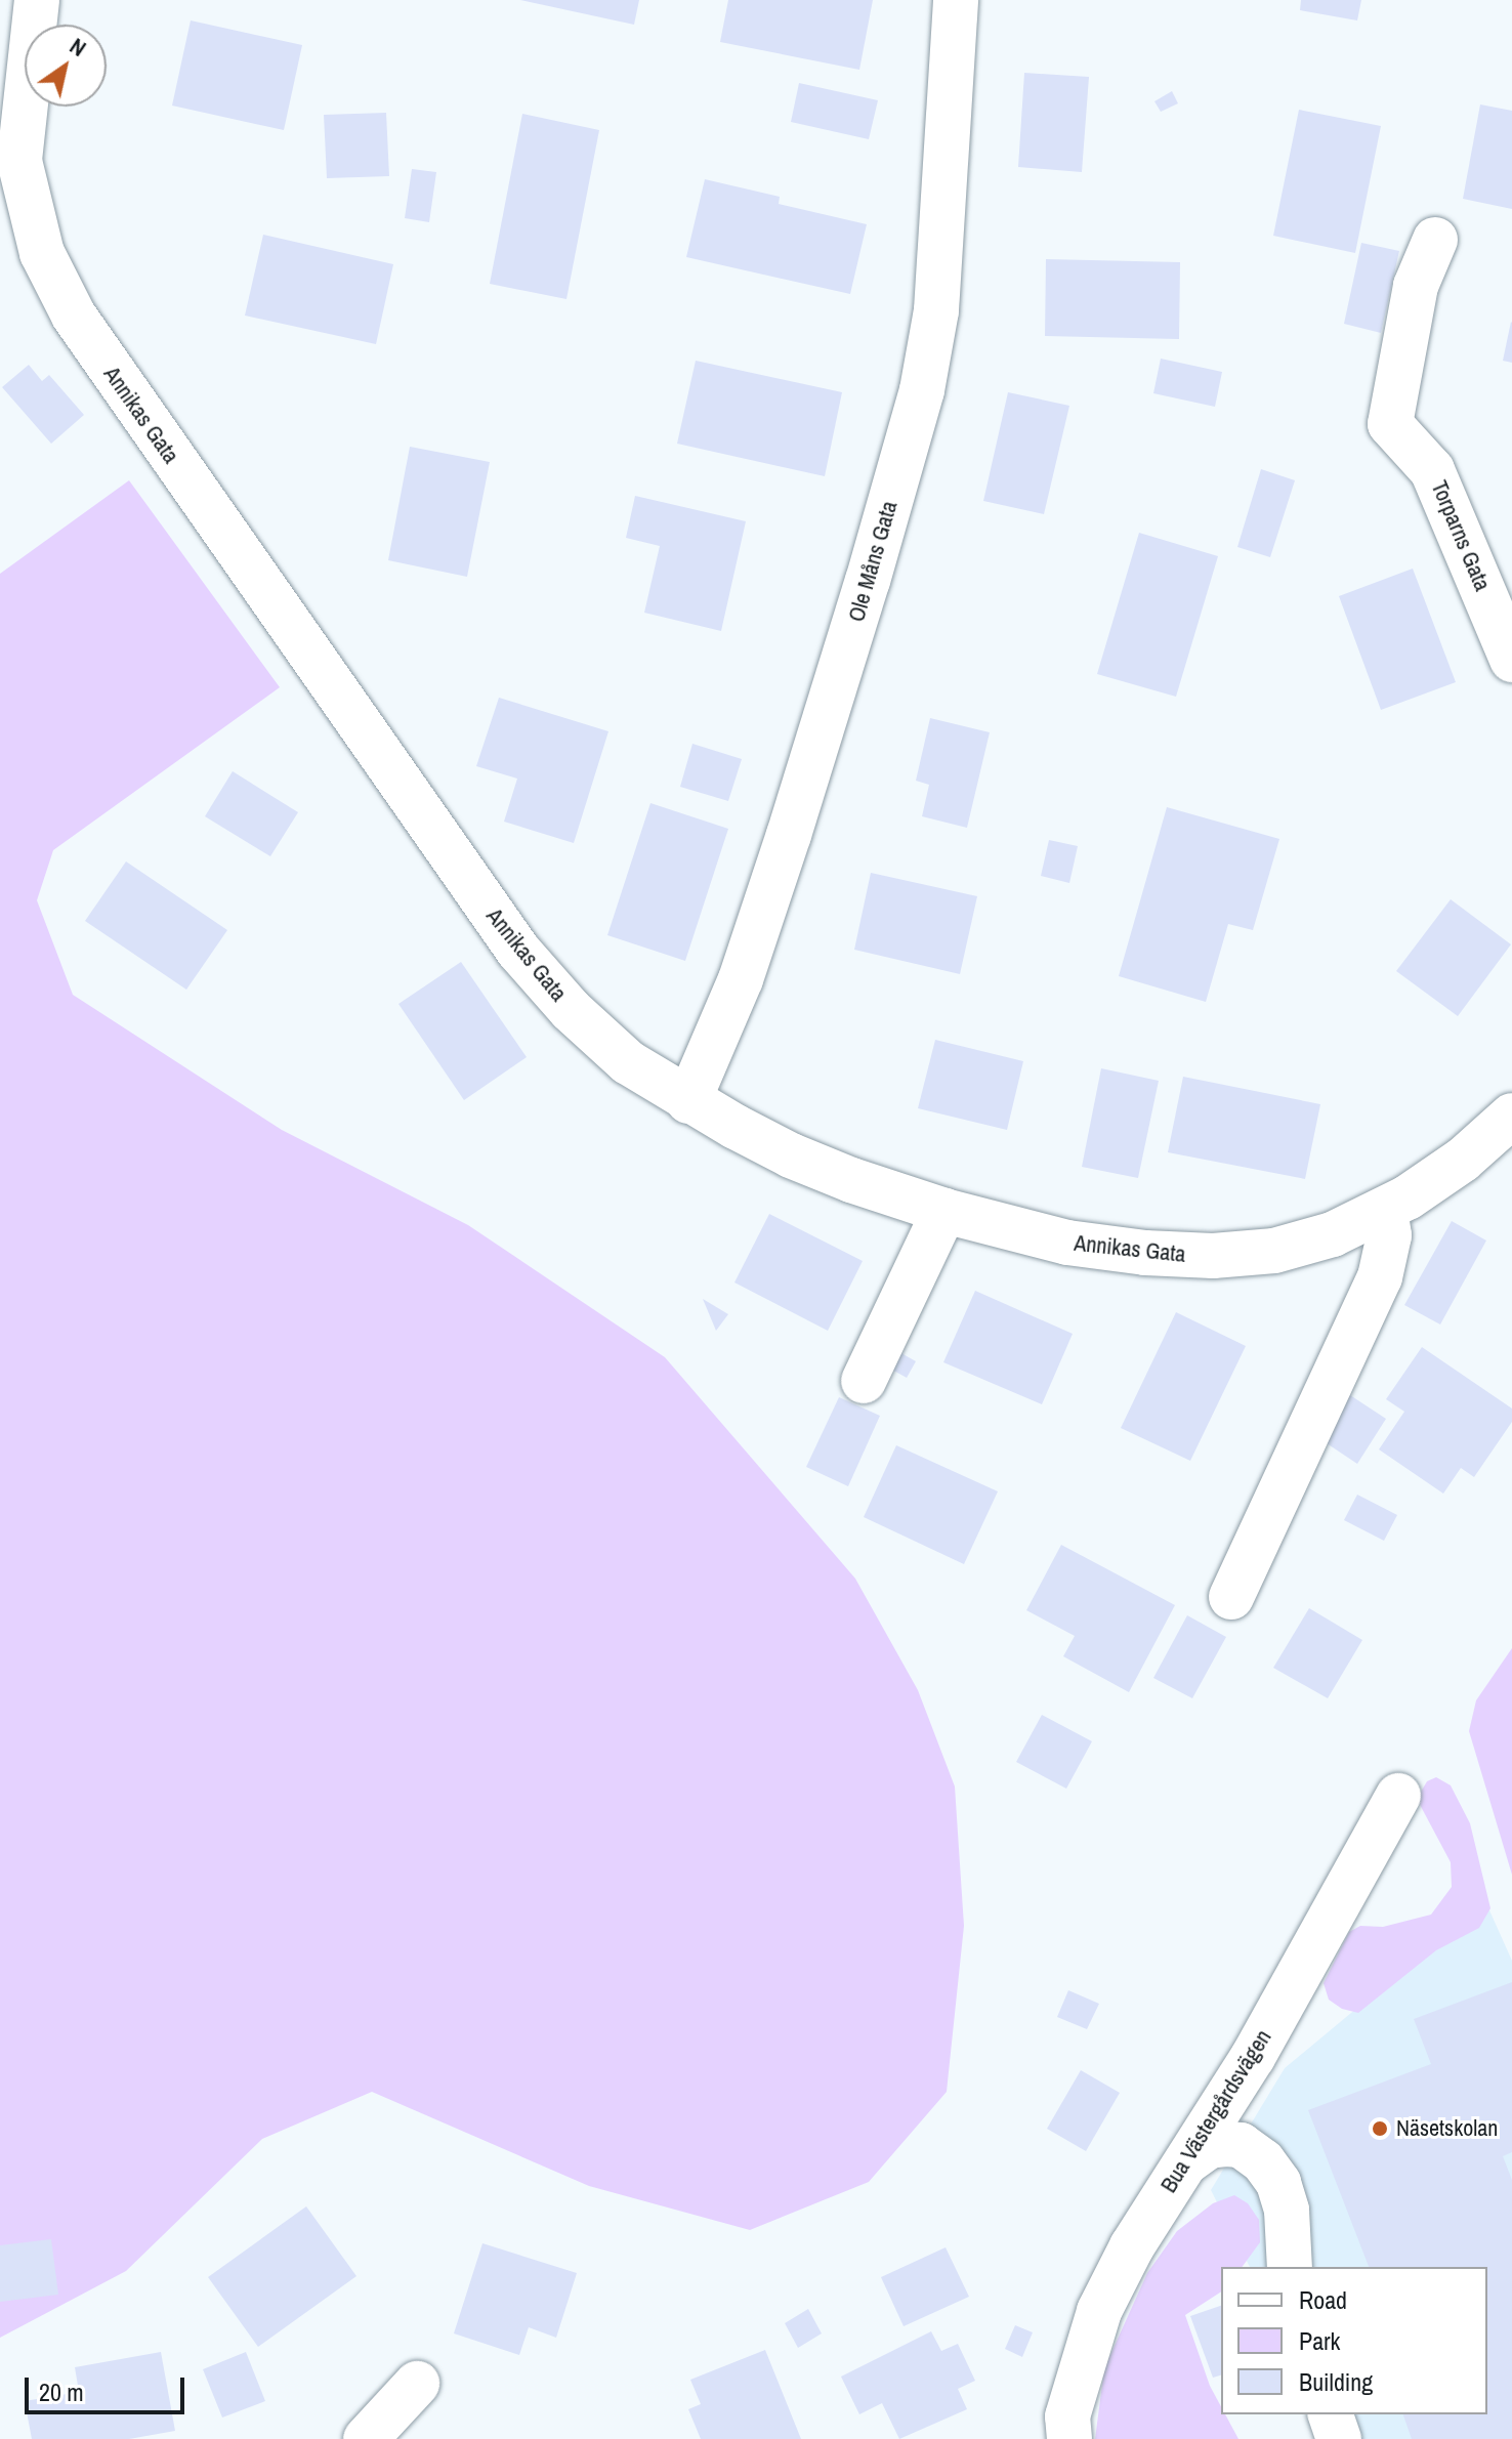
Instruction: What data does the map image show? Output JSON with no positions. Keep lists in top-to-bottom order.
{
  "streets": {
    "street": [
      "Annikas Gata",
      "Torparns Gata",
      "Ole Måns Gata",
      "Bua Västergårdsvägen"
    ]
  },
  "crossings": [
    ["Annikas Gata", "Ole Måns Gata"]
  ],
  "places": ["Näsetskolan"],
  "legend": ["Road", "Park", "Building"],
  "scale_bar": "20 m",
  "north": "top right"
}
